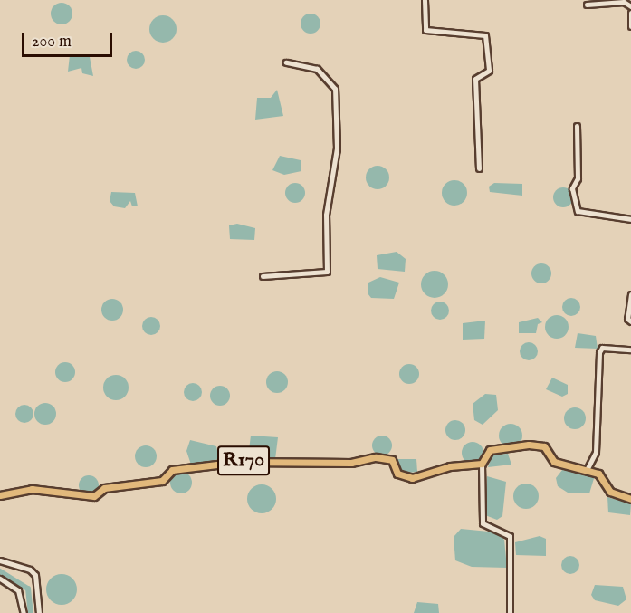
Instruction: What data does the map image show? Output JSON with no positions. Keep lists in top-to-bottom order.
{
  "streets": {
    "main road": ["R170"]
  },
  "scale_bar": "200 m"
}
